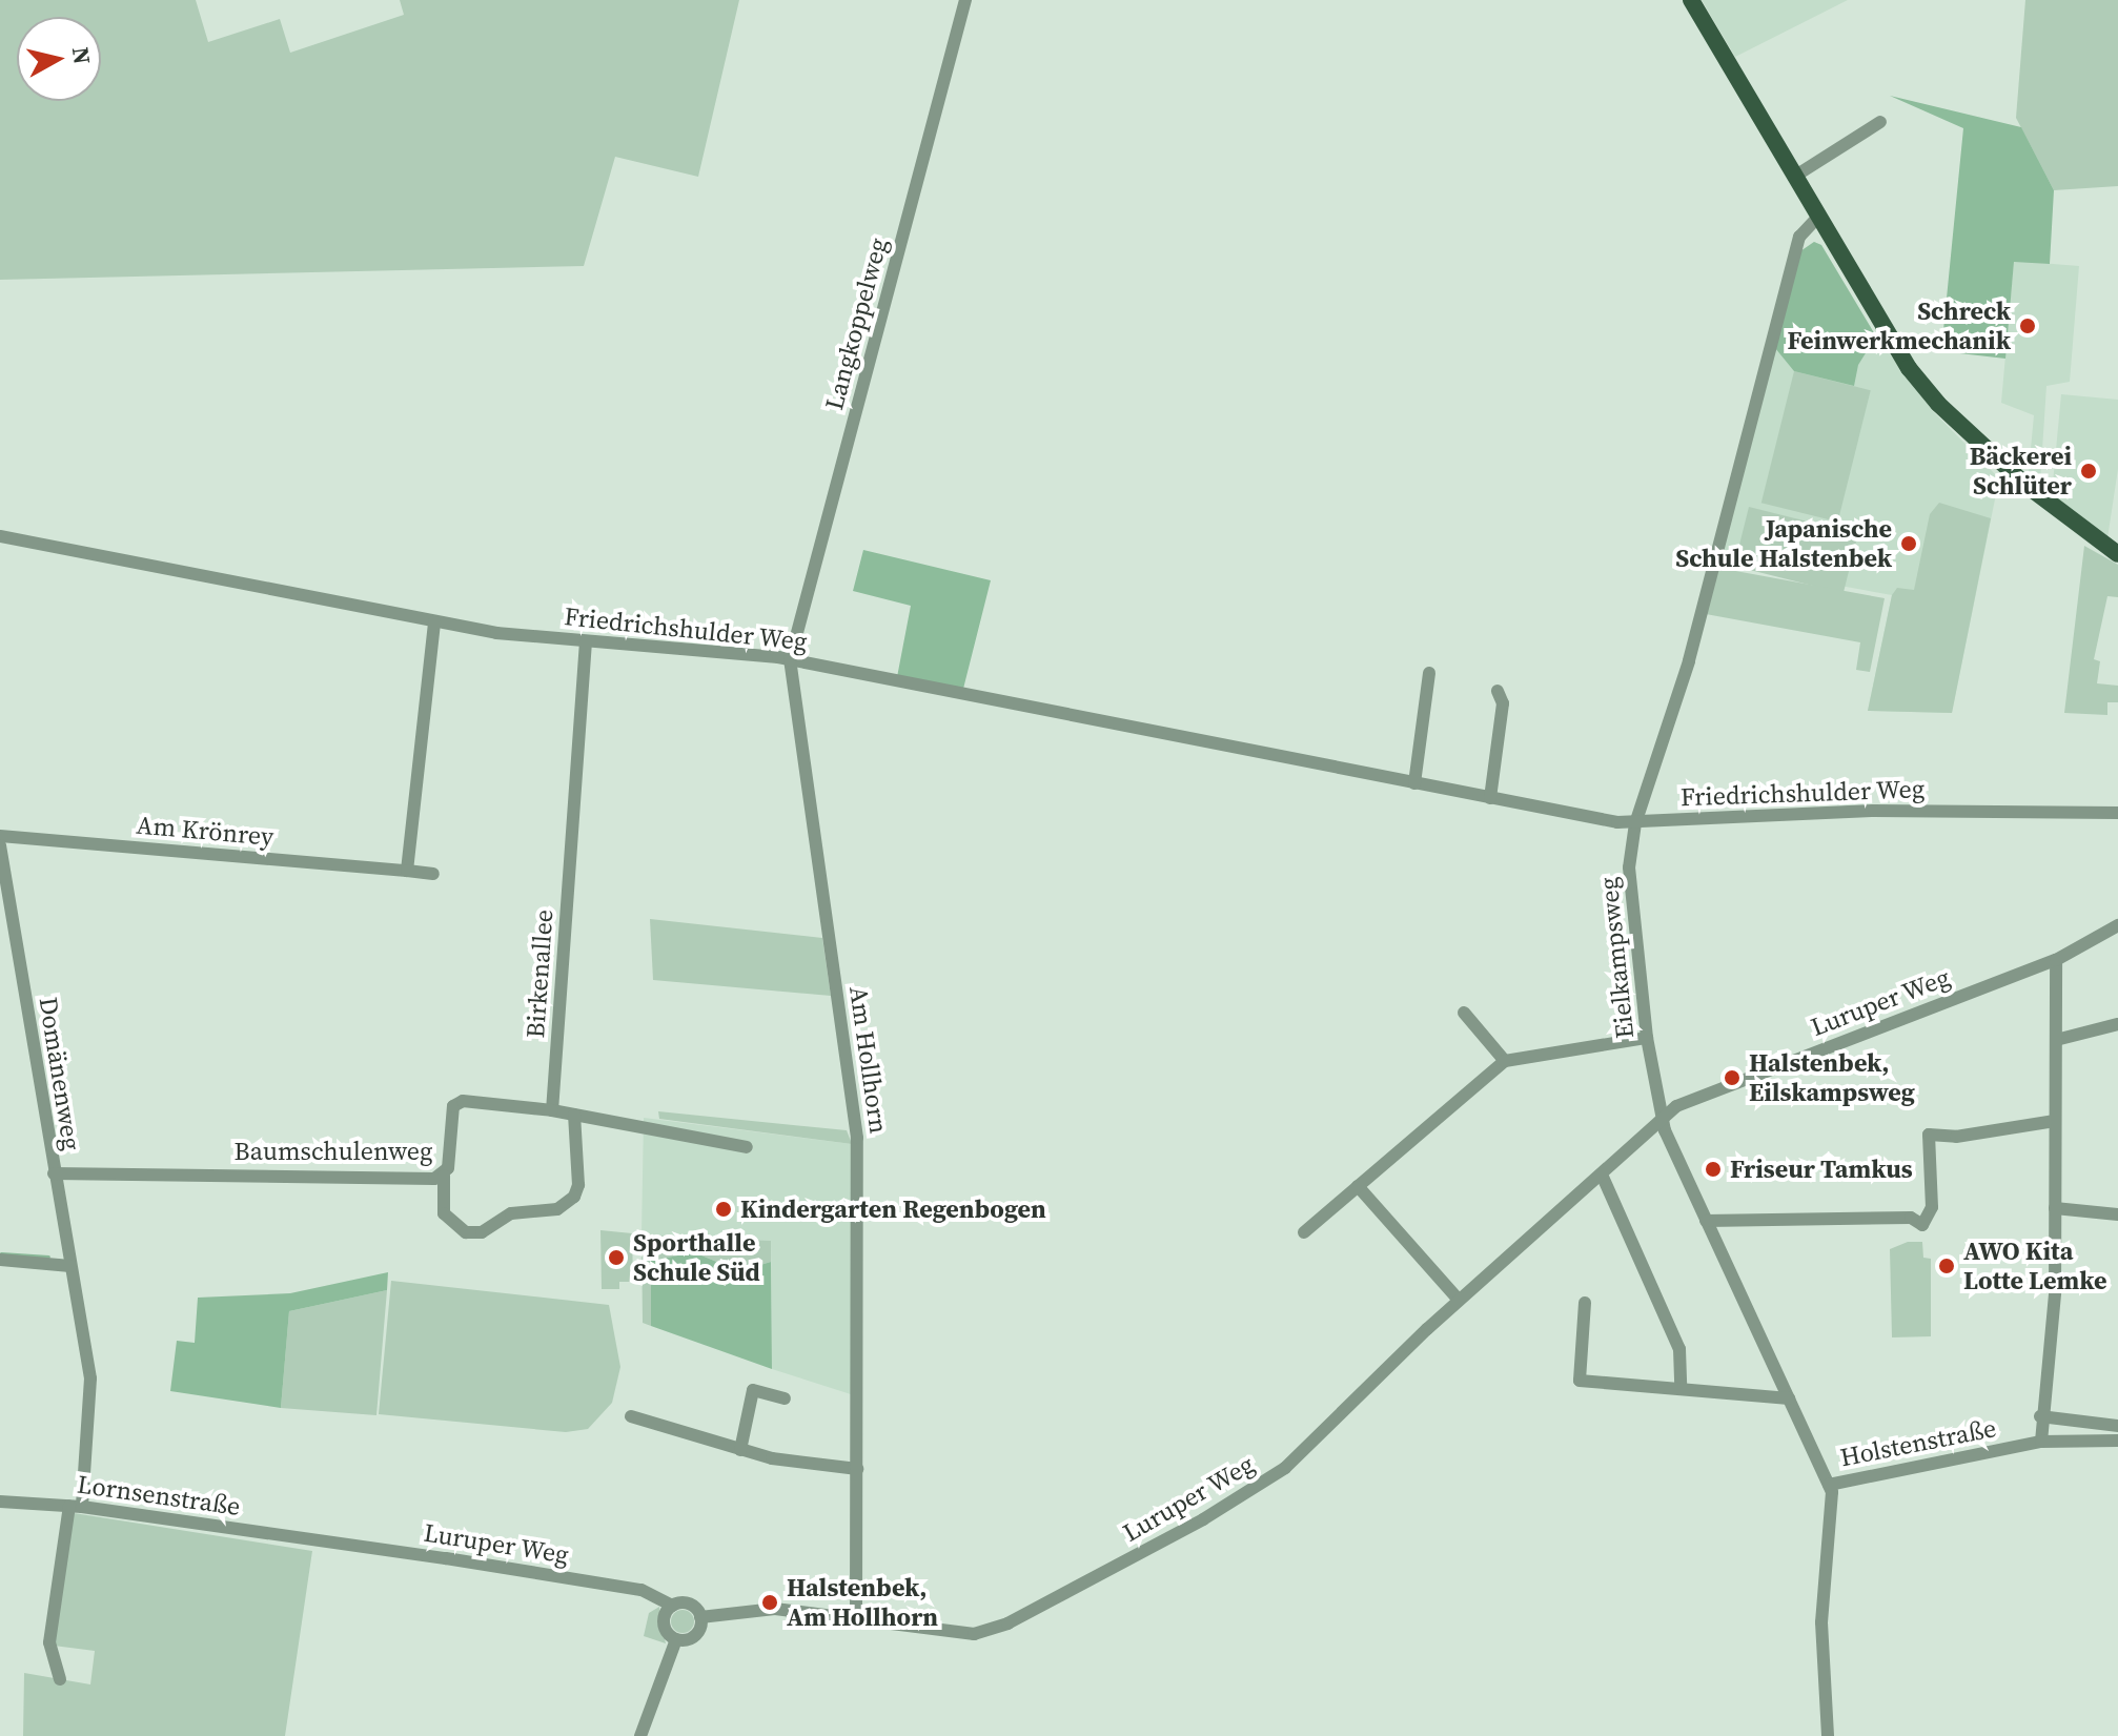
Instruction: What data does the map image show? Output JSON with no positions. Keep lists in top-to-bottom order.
{
  "streets": {
    "street": [
      "Langkoppelweg",
      "Friedrichshulder Weg",
      "Am Krönrey",
      "Eielkampsweg",
      "Birkenallee",
      "Luruper Weg",
      "Am Hollhorn",
      "Domänenweg",
      "Baumschulenweg",
      "Holstenstraße",
      "Lornsenstraße"
    ]
  },
  "crossings": [
    ["Langkoppelweg", "Friedrichshulder Weg"],
    ["Langkoppelweg", "Am Hollhorn"],
    ["Friedrichshulder Weg", "Eielkampsweg"],
    ["Friedrichshulder Weg", "Birkenallee"],
    ["Friedrichshulder Weg", "Am Hollhorn"],
    ["Eielkampsweg", "Luruper Weg"],
    ["Eielkampsweg", "Holstenstraße"],
    ["Birkenallee", "Baumschulenweg"],
    ["Luruper Weg", "Am Hollhorn"],
    ["Luruper Weg", "Lornsenstraße"],
    ["Domänenweg", "Baumschulenweg"],
    ["Domänenweg", "Lornsenstraße"]
  ],
  "places": [
    "Schreck Feinwerkmechanik",
    "Bäckerei Schlüter",
    "Japanische Schule Halstenbek",
    "Halstenbek, Eilskampsweg",
    "Friseur Tamkus",
    "Kindergarten Regenbogen",
    "Sporthalle Schule Süd",
    "AWO Kita Lotte Lemke",
    "Halstenbek, Am Hollhorn"
  ],
  "north": "right"
}
